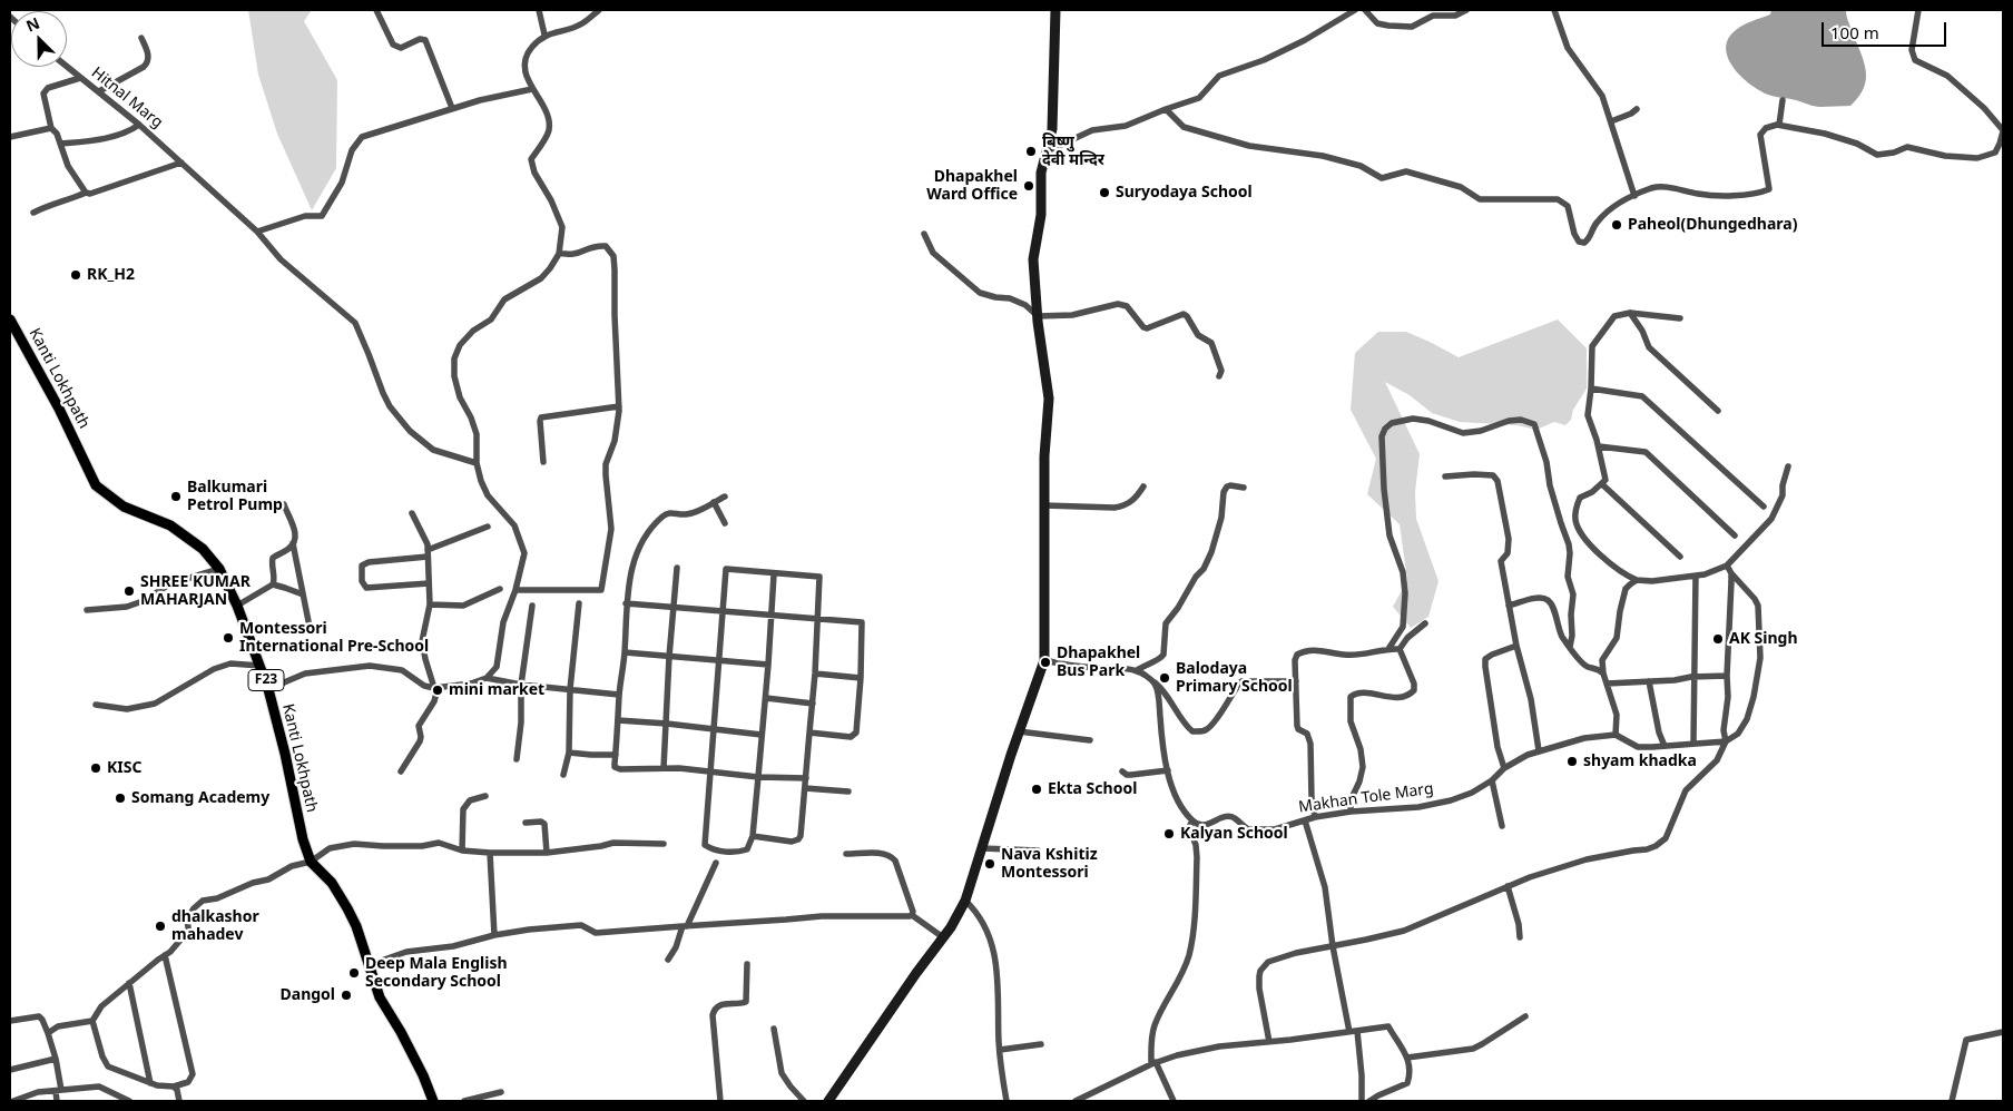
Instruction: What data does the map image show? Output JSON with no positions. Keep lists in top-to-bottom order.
{
  "streets": {
    "main road": ["Kanti Lokhpath", "F23"],
    "street": ["Hitnal Marg", "Makhan Tole Marg"]
  },
  "places": [
    "बिष्णु देवी मन्दिर",
    "Dhapakhel Ward Office",
    "Suryodaya School",
    "Paheol(Dhungedhara)",
    "RK_H2",
    "Balkumari Petrol Pump",
    "SHREE KUMAR MAHARJAN",
    "Montessori International Pre-School",
    "AK Singh",
    "Dhapakhel Bus Park",
    "Balodaya Primary School",
    "mini market",
    "shyam khadka",
    "KISC",
    "Ekta School",
    "Somang Academy",
    "Kalyan School",
    "Nava Kshitiz Montessori",
    "dhalkashor mahadev",
    "Deep Mala English Secondary School",
    "Dangol"
  ],
  "scale_bar": "100 m",
  "north": "top left"
}
